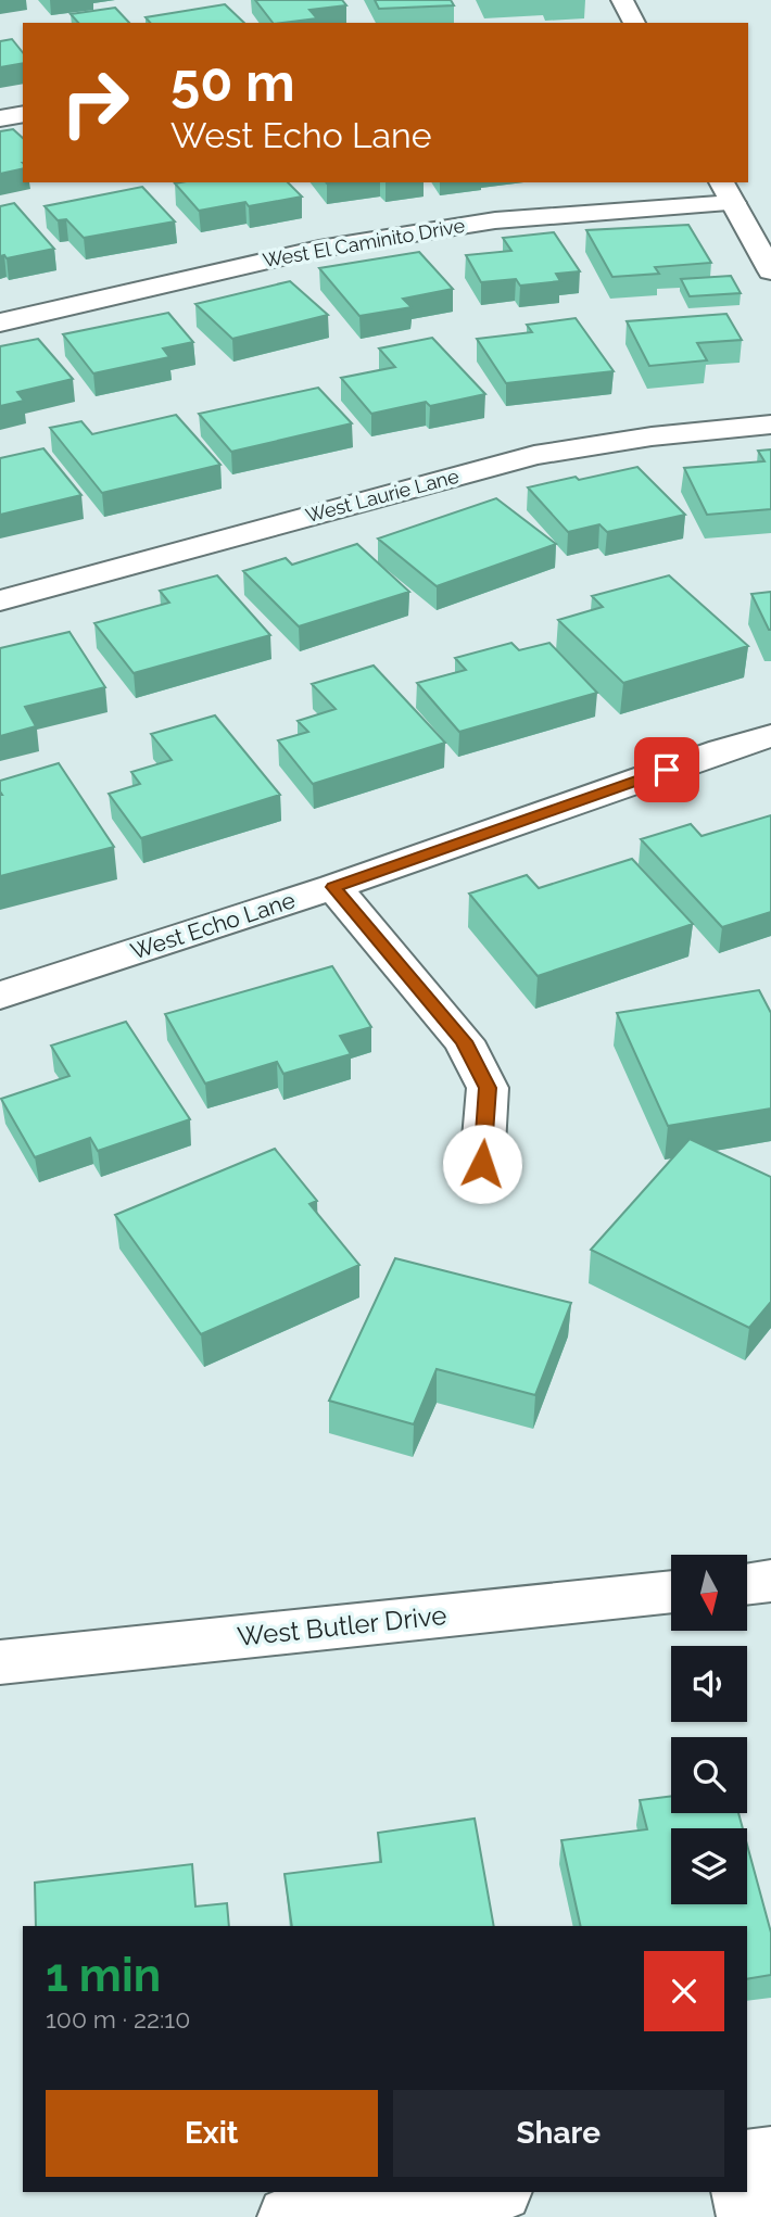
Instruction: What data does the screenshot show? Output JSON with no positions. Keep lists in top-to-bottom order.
{
  "streets": {
    "street": [
      "West El Caminito Drive",
      "West Laurie Lane",
      "West Echo Lane",
      "West Butler Drive"
    ]
  },
  "north": "bottom",
  "page": {
    "turn": ["50 m", "West Echo Lane"],
    "heading": ["1 min", "100 m · 22:10"],
    "buttons": ["Exit", "Share"]
  }
}
